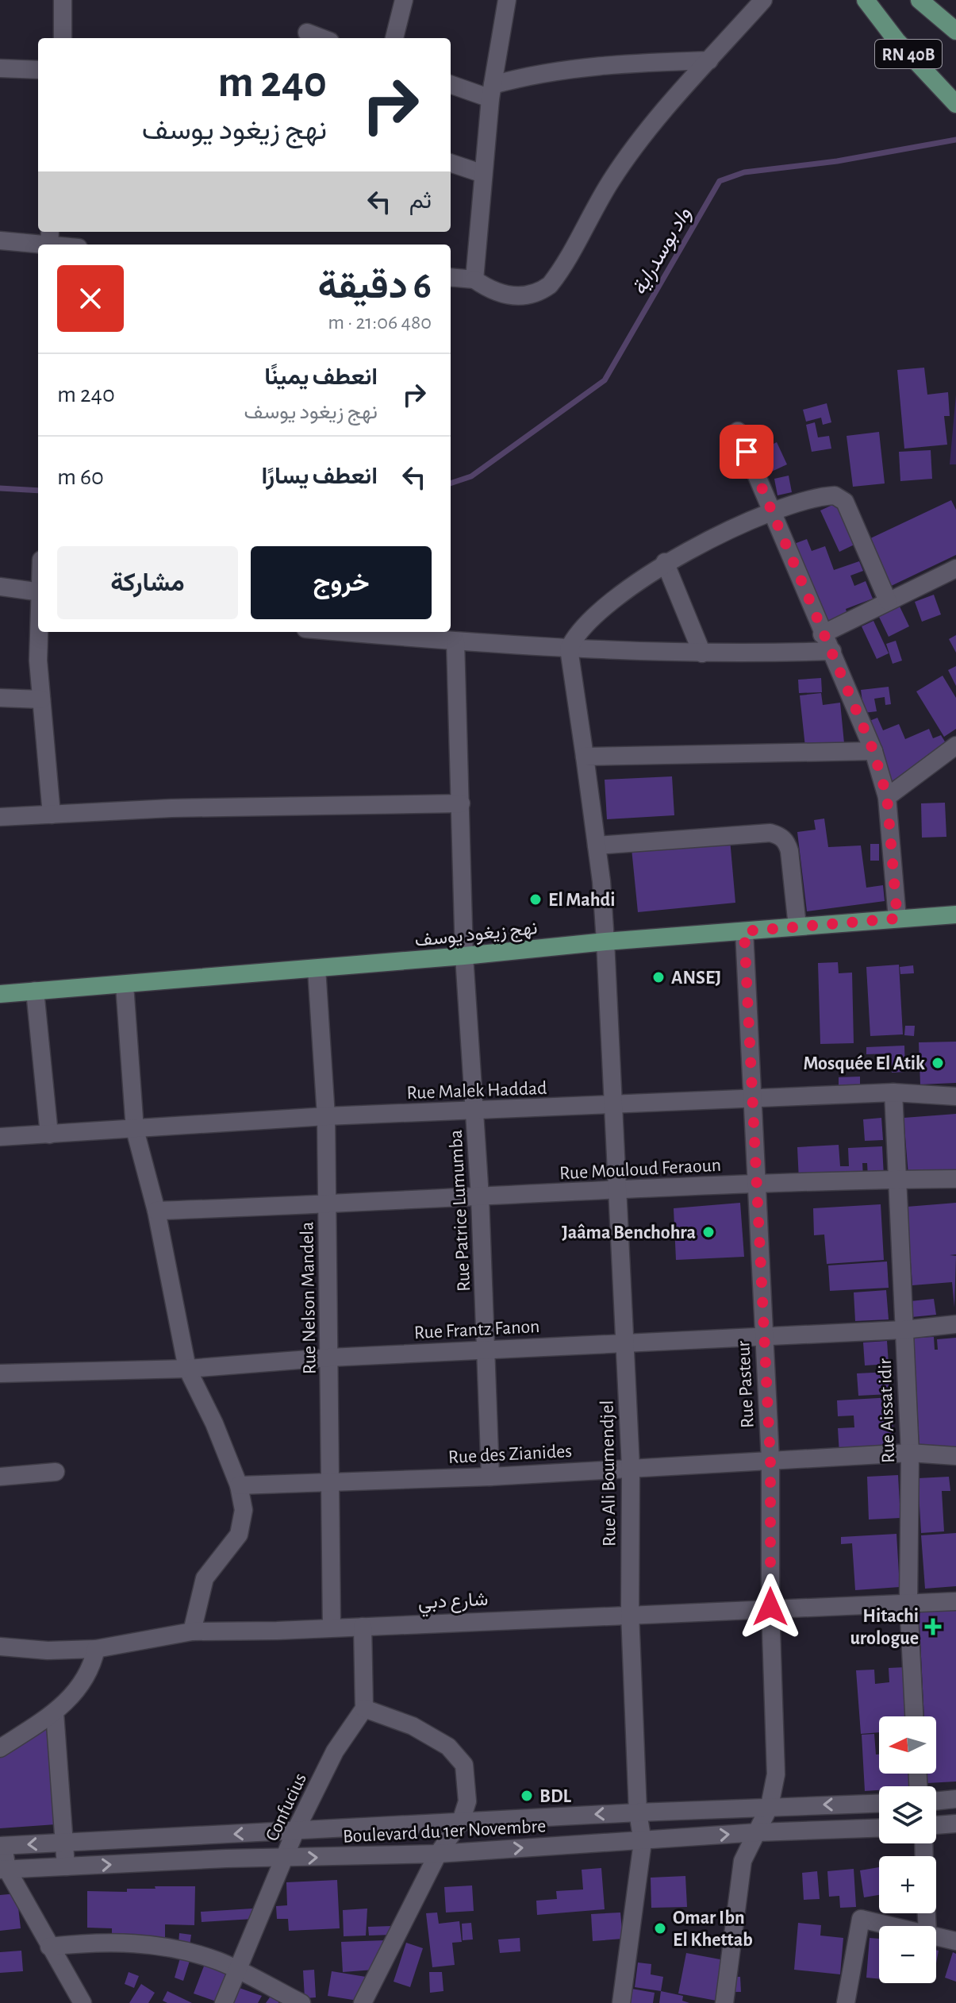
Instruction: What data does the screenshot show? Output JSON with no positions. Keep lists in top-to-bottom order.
{
  "streets": {
    "main road": ["RN 40B", "نهج زيغود يوسف"],
    "street": [
      "Rue Malek Haddad",
      "Rue Mouloud Feraoun",
      "Rue Patrice Lumumba",
      "Rue Nelson Mandela",
      "Rue Frantz Fanon",
      "Rue Pasteur",
      "Rue Aissat idir",
      "Rue des Zianides",
      "Rue Ali Boumendjel",
      "شارع دبي",
      "Confucius",
      "Boulevard du 1er Novembre"
    ]
  },
  "crossings": [
    ["نهج زيغود يوسف", "Rue Patrice Lumumba"],
    ["نهج زيغود يوسف", "Rue Nelson Mandela"],
    ["نهج زيغود يوسف", "Rue Pasteur"],
    ["نهج زيغود يوسف", "Rue Ali Boumendjel"],
    ["Rue Malek Haddad", "Rue Patrice Lumumba"],
    ["Rue Malek Haddad", "Rue Nelson Mandela"],
    ["Rue Malek Haddad", "Rue Pasteur"],
    ["Rue Malek Haddad", "Rue Aissat idir"],
    ["Rue Malek Haddad", "Rue Ali Boumendjel"],
    ["Rue Mouloud Feraoun", "Rue Patrice Lumumba"],
    ["Rue Mouloud Feraoun", "Rue Nelson Mandela"],
    ["Rue Mouloud Feraoun", "Rue Pasteur"],
    ["Rue Mouloud Feraoun", "Rue Aissat idir"],
    ["Rue Mouloud Feraoun", "Rue Ali Boumendjel"],
    ["Rue Patrice Lumumba", "Rue Frantz Fanon"],
    ["Rue Patrice Lumumba", "Rue des Zianides"],
    ["Rue Nelson Mandela", "Rue Frantz Fanon"],
    ["Rue Nelson Mandela", "Rue des Zianides"],
    ["Rue Nelson Mandela", "شارع دبي"],
    ["Rue Frantz Fanon", "Rue Pasteur"],
    ["Rue Frantz Fanon", "Rue Aissat idir"],
    ["Rue Frantz Fanon", "Rue Ali Boumendjel"],
    ["Rue Pasteur", "Rue des Zianides"],
    ["Rue Pasteur", "شارع دبي"],
    ["Rue Pasteur", "Boulevard du 1er Novembre"],
    ["Rue Aissat idir", "Rue des Zianides"],
    ["Rue Aissat idir", "شارع دبي"],
    ["Rue des Zianides", "Rue Ali Boumendjel"],
    ["Rue Ali Boumendjel", "شارع دبي"],
    ["Rue Ali Boumendjel", "Boulevard du 1er Novembre"],
    ["Confucius", "Boulevard du 1er Novembre"]
  ],
  "water": ["واد بوسدراية"],
  "places": {
    "other": [
      "El Mahdi",
      "ANSEJ",
      "Mosquée El Atik",
      "Jaâma Benchohra",
      "BDL",
      "Omar Ibn El Khettab"
    ],
    "health": ["Hitachi urologue"]
  },
  "north": "left",
  "page": {
    "turn": ["240 m", "نهج زيغود يوسف"],
    "then": "ثم",
    "heading": ["6 دقيقة", "480 m · 21:06"],
    "list": [
      {
        "name": "انعطف يمينًا",
        "note": "نهج زيغود يوسف",
        "value": "240 m"
      },
      {
        "name": "انعطف يسارًا",
        "value": "60 m"
      }
    ],
    "buttons": ["خروج", "مشاركة"],
    "map_buttons": ["+", "−"]
  }
}
